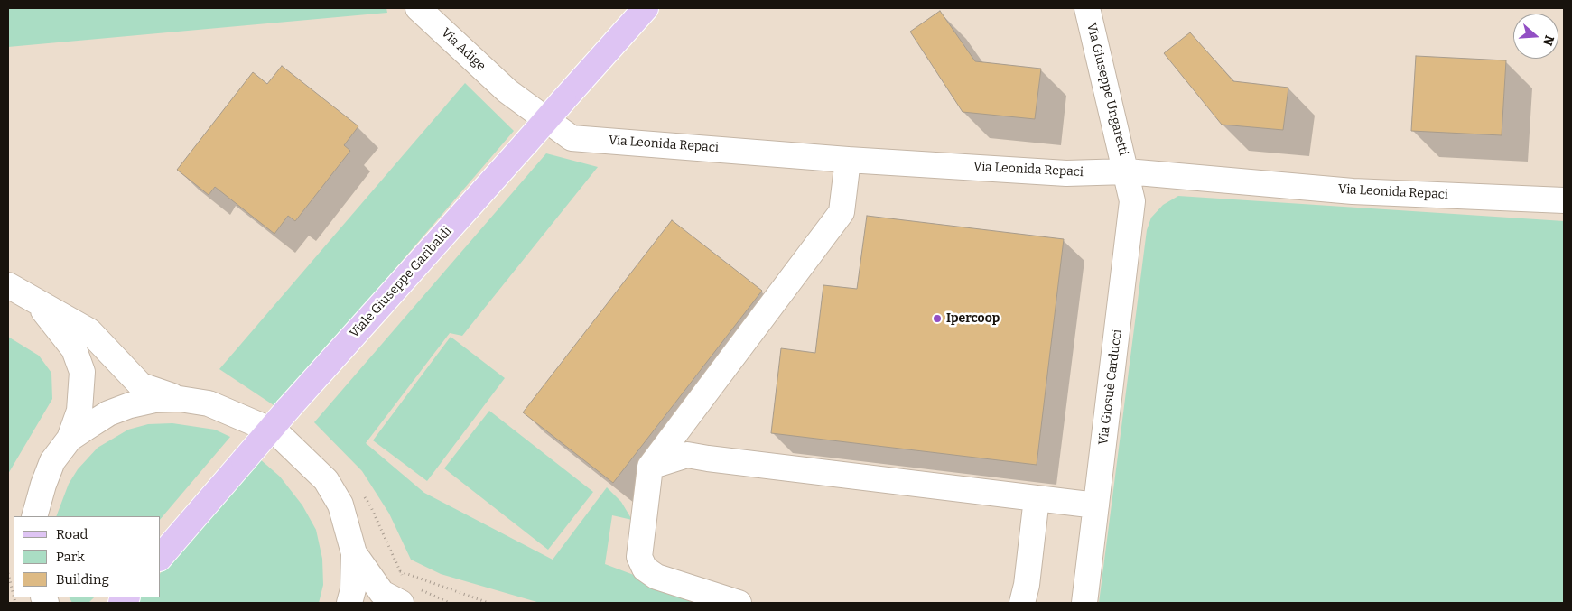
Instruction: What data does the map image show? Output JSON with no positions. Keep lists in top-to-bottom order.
{
  "streets": {
    "main road": ["Viale Giuseppe Garibaldi"],
    "street": [
      "Via Adige",
      "Via Giuseppe Ungaretti",
      "Via Leonida Repaci",
      "Via Giosuè Carducci"
    ]
  },
  "crossings": [
    ["Via Adige", "Via Leonida Repaci"],
    ["Via Giuseppe Ungaretti", "Via Leonida Repaci"],
    ["Via Giuseppe Ungaretti", "Via Giosuè Carducci"],
    ["Via Leonida Repaci", "Via Giosuè Carducci"]
  ],
  "places": ["Ipercoop"],
  "legend": ["Road", "Park", "Building"],
  "north": "right"
}
